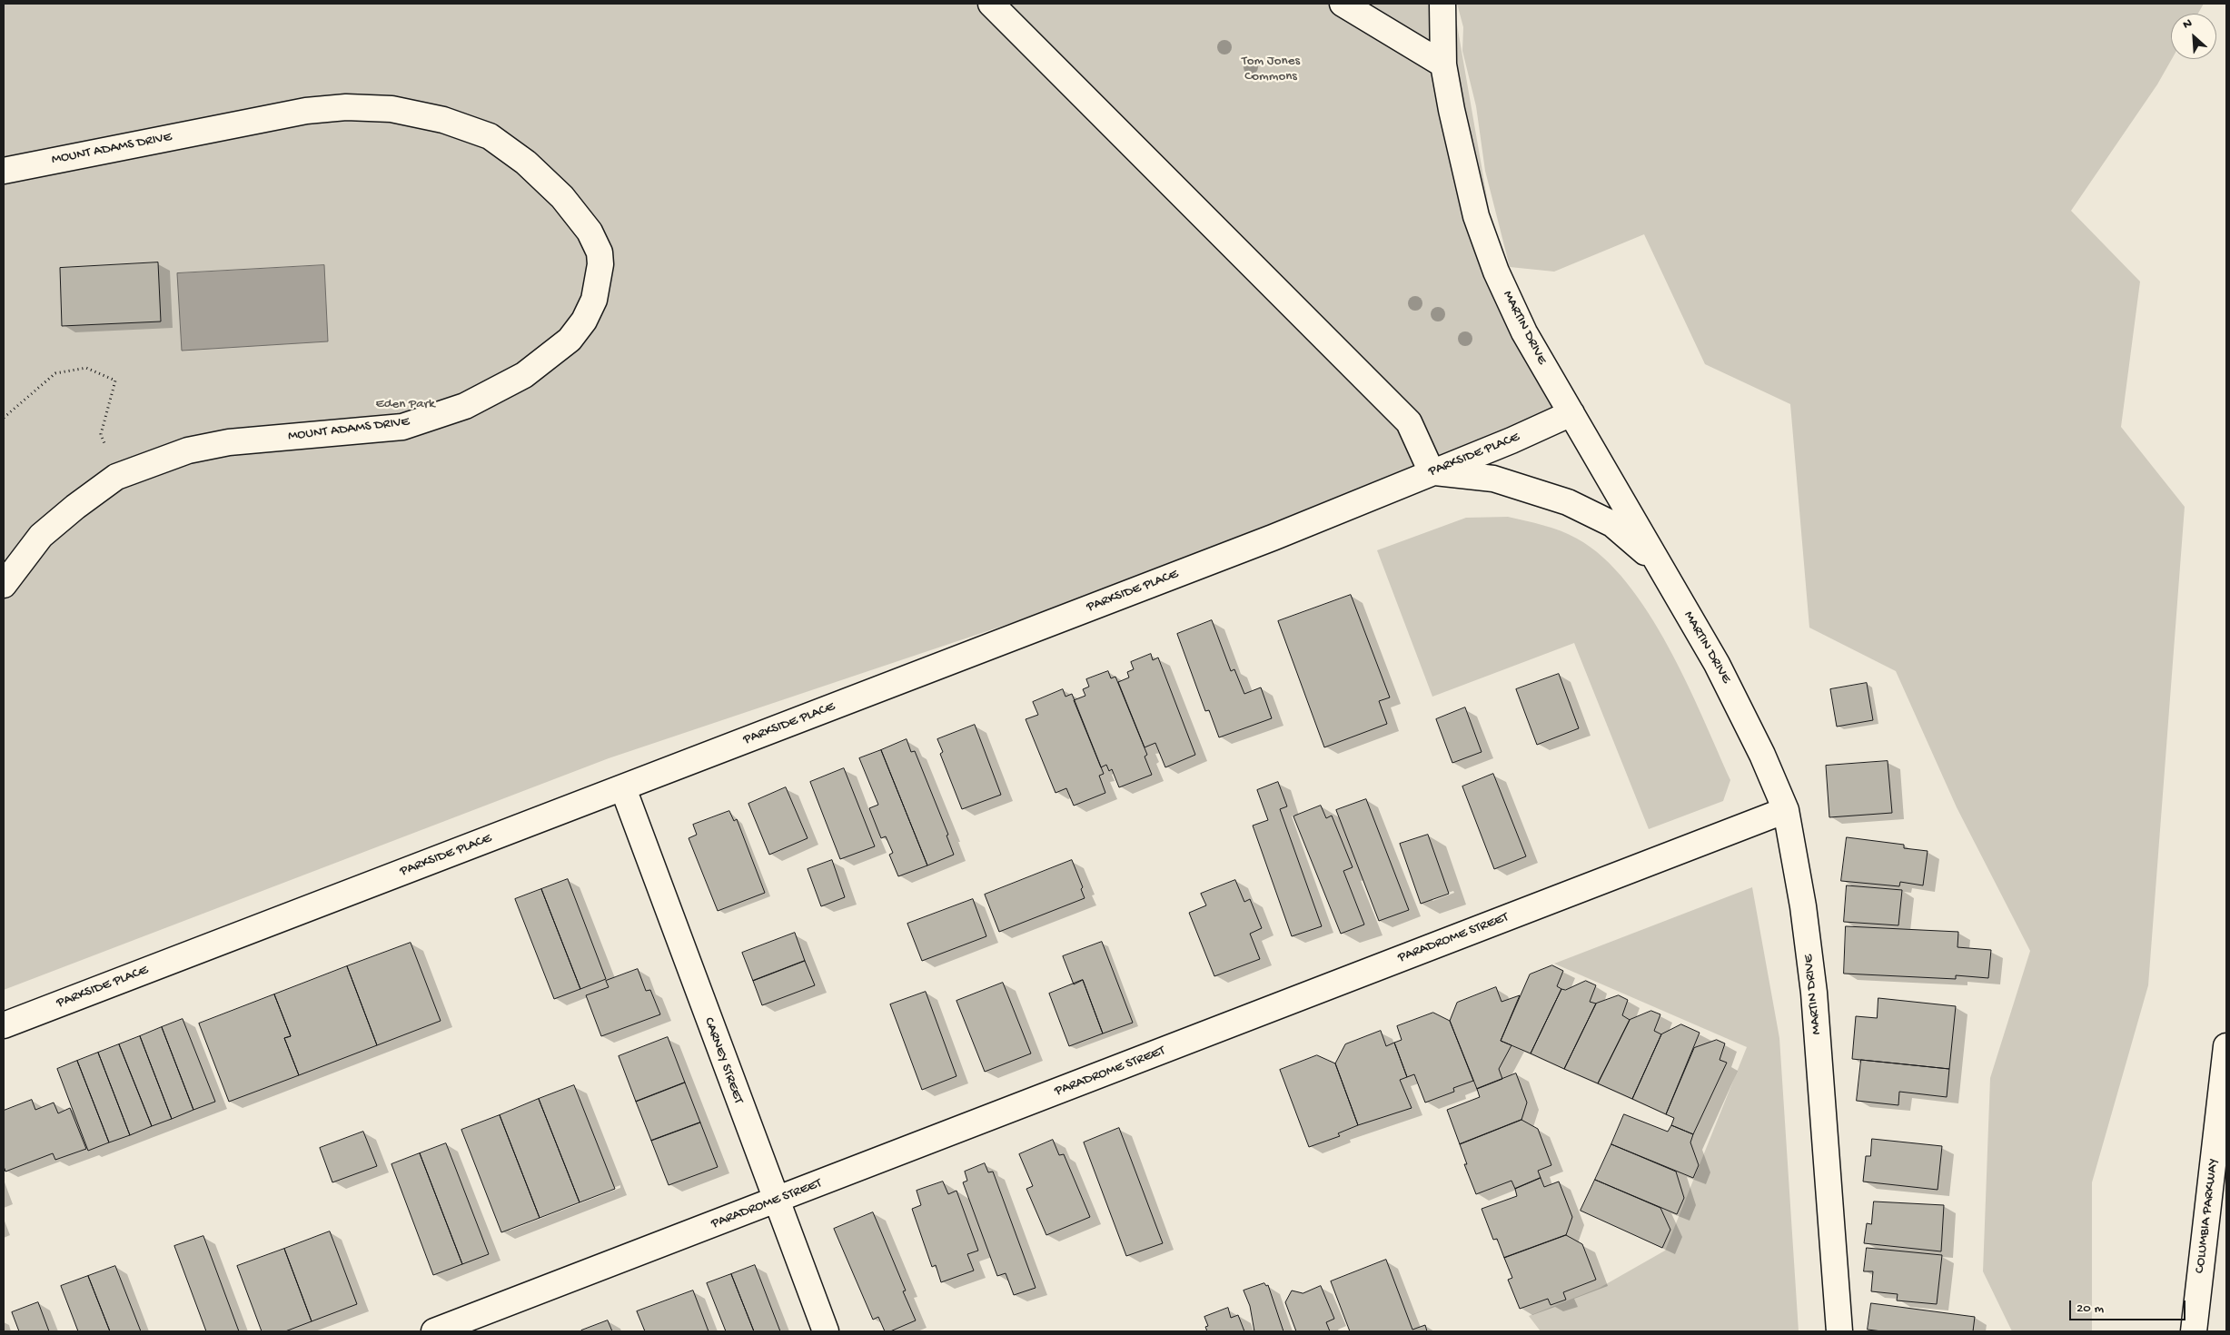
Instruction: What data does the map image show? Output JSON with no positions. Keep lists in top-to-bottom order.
{
  "streets": {
    "main road": [
      "MOUNT ADAMS DRIVE",
      "MARTIN DRIVE",
      "PARKSIDE PLACE",
      "PARADROME STREET",
      "CARNEY STREET",
      "COLUMBIA PARKWAY"
    ]
  },
  "crossings": [
    ["MARTIN DRIVE", "PARKSIDE PLACE"],
    ["MARTIN DRIVE", "PARADROME STREET"],
    ["PARKSIDE PLACE", "CARNEY STREET"],
    ["PARADROME STREET", "CARNEY STREET"]
  ],
  "parks": ["Tom Jones Commons", "Eden Park"],
  "scale_bar": "20 m",
  "north": "top left"
}
